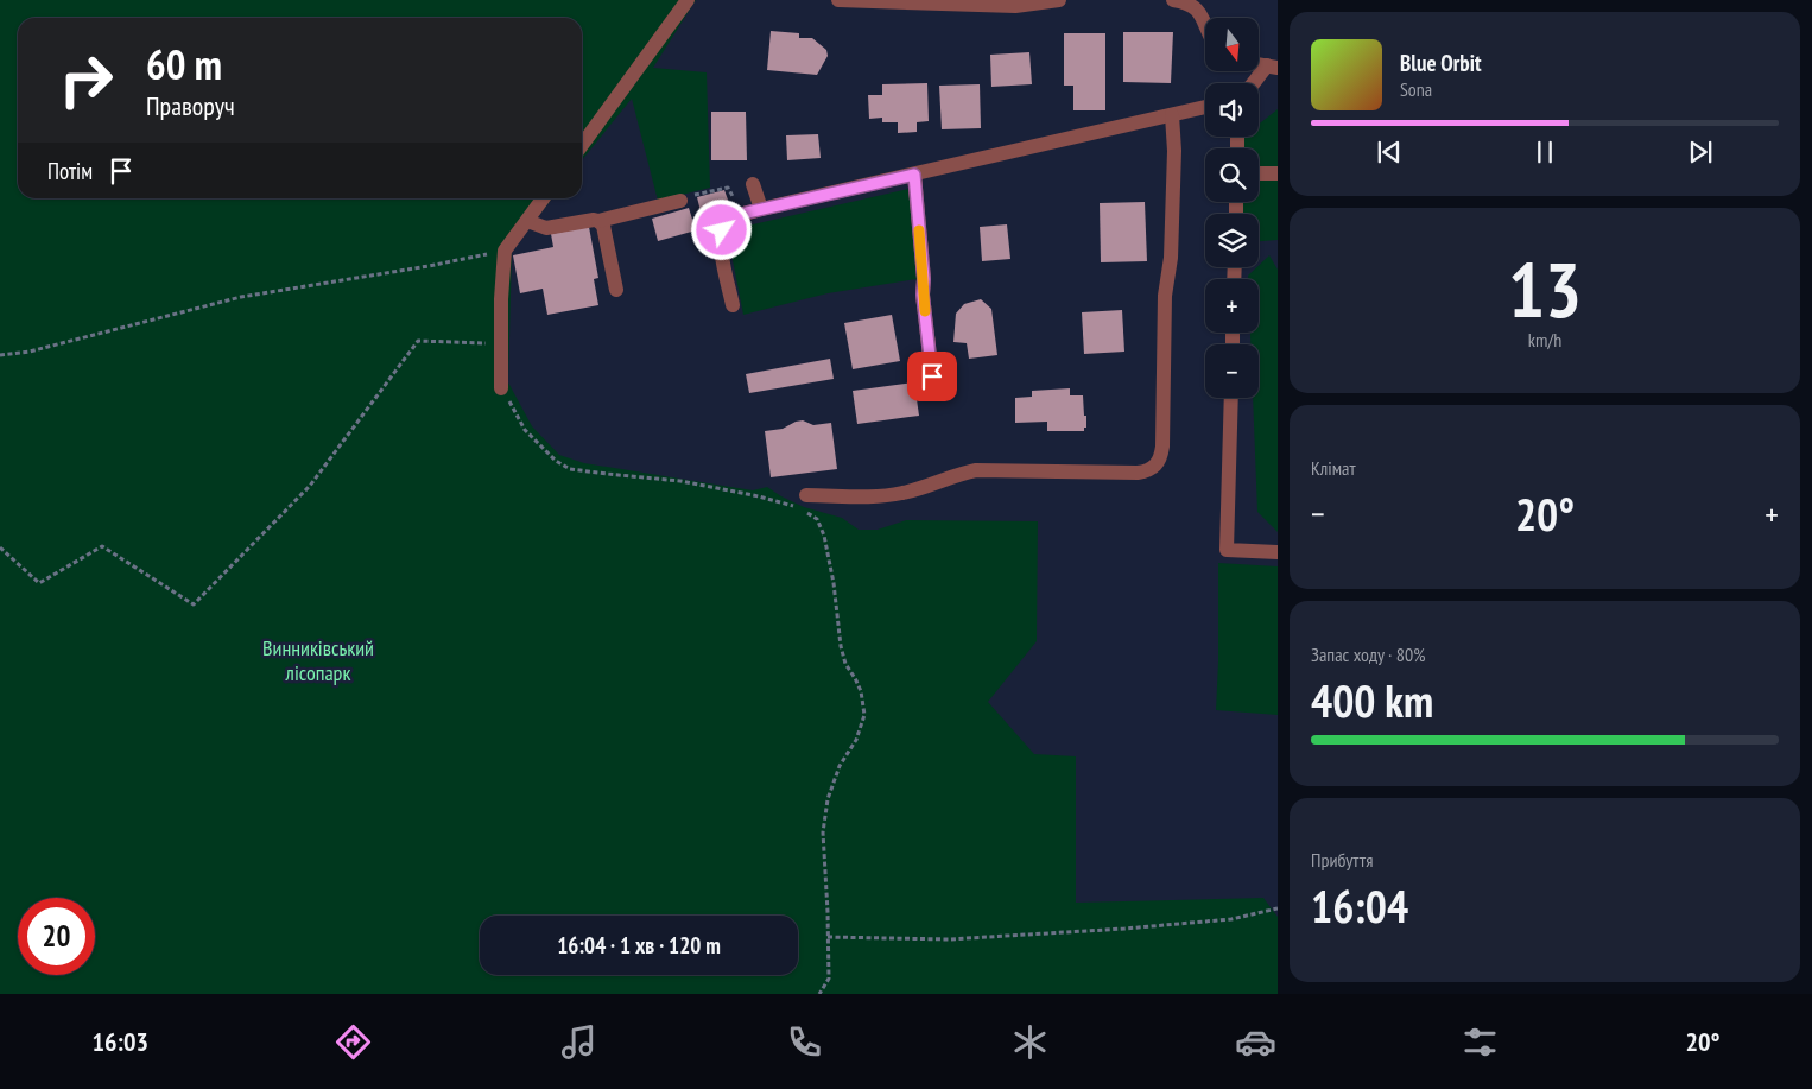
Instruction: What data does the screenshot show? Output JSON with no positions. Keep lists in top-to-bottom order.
{
  "parks": ["Винниківський лісопарк"],
  "north": "bottom",
  "page": {
    "map_buttons": ["+", "−"],
    "turn": ["60 m", "Праворуч"],
    "song": ["Blue Orbit", "Sona"],
    "then": "Потім",
    "tile": [
      ["13", "km/h"],
      "Клімат",
      ["Запас ходу · 80%", "400 km"],
      ["Прибуття", "16:04"]
    ],
    "heat": ["−", "20°", "+"],
    "limit": "20",
    "trip": "16:04 · 1 хв · 120 m",
    "tabs": ["16:03", "20°"]
  }
}
